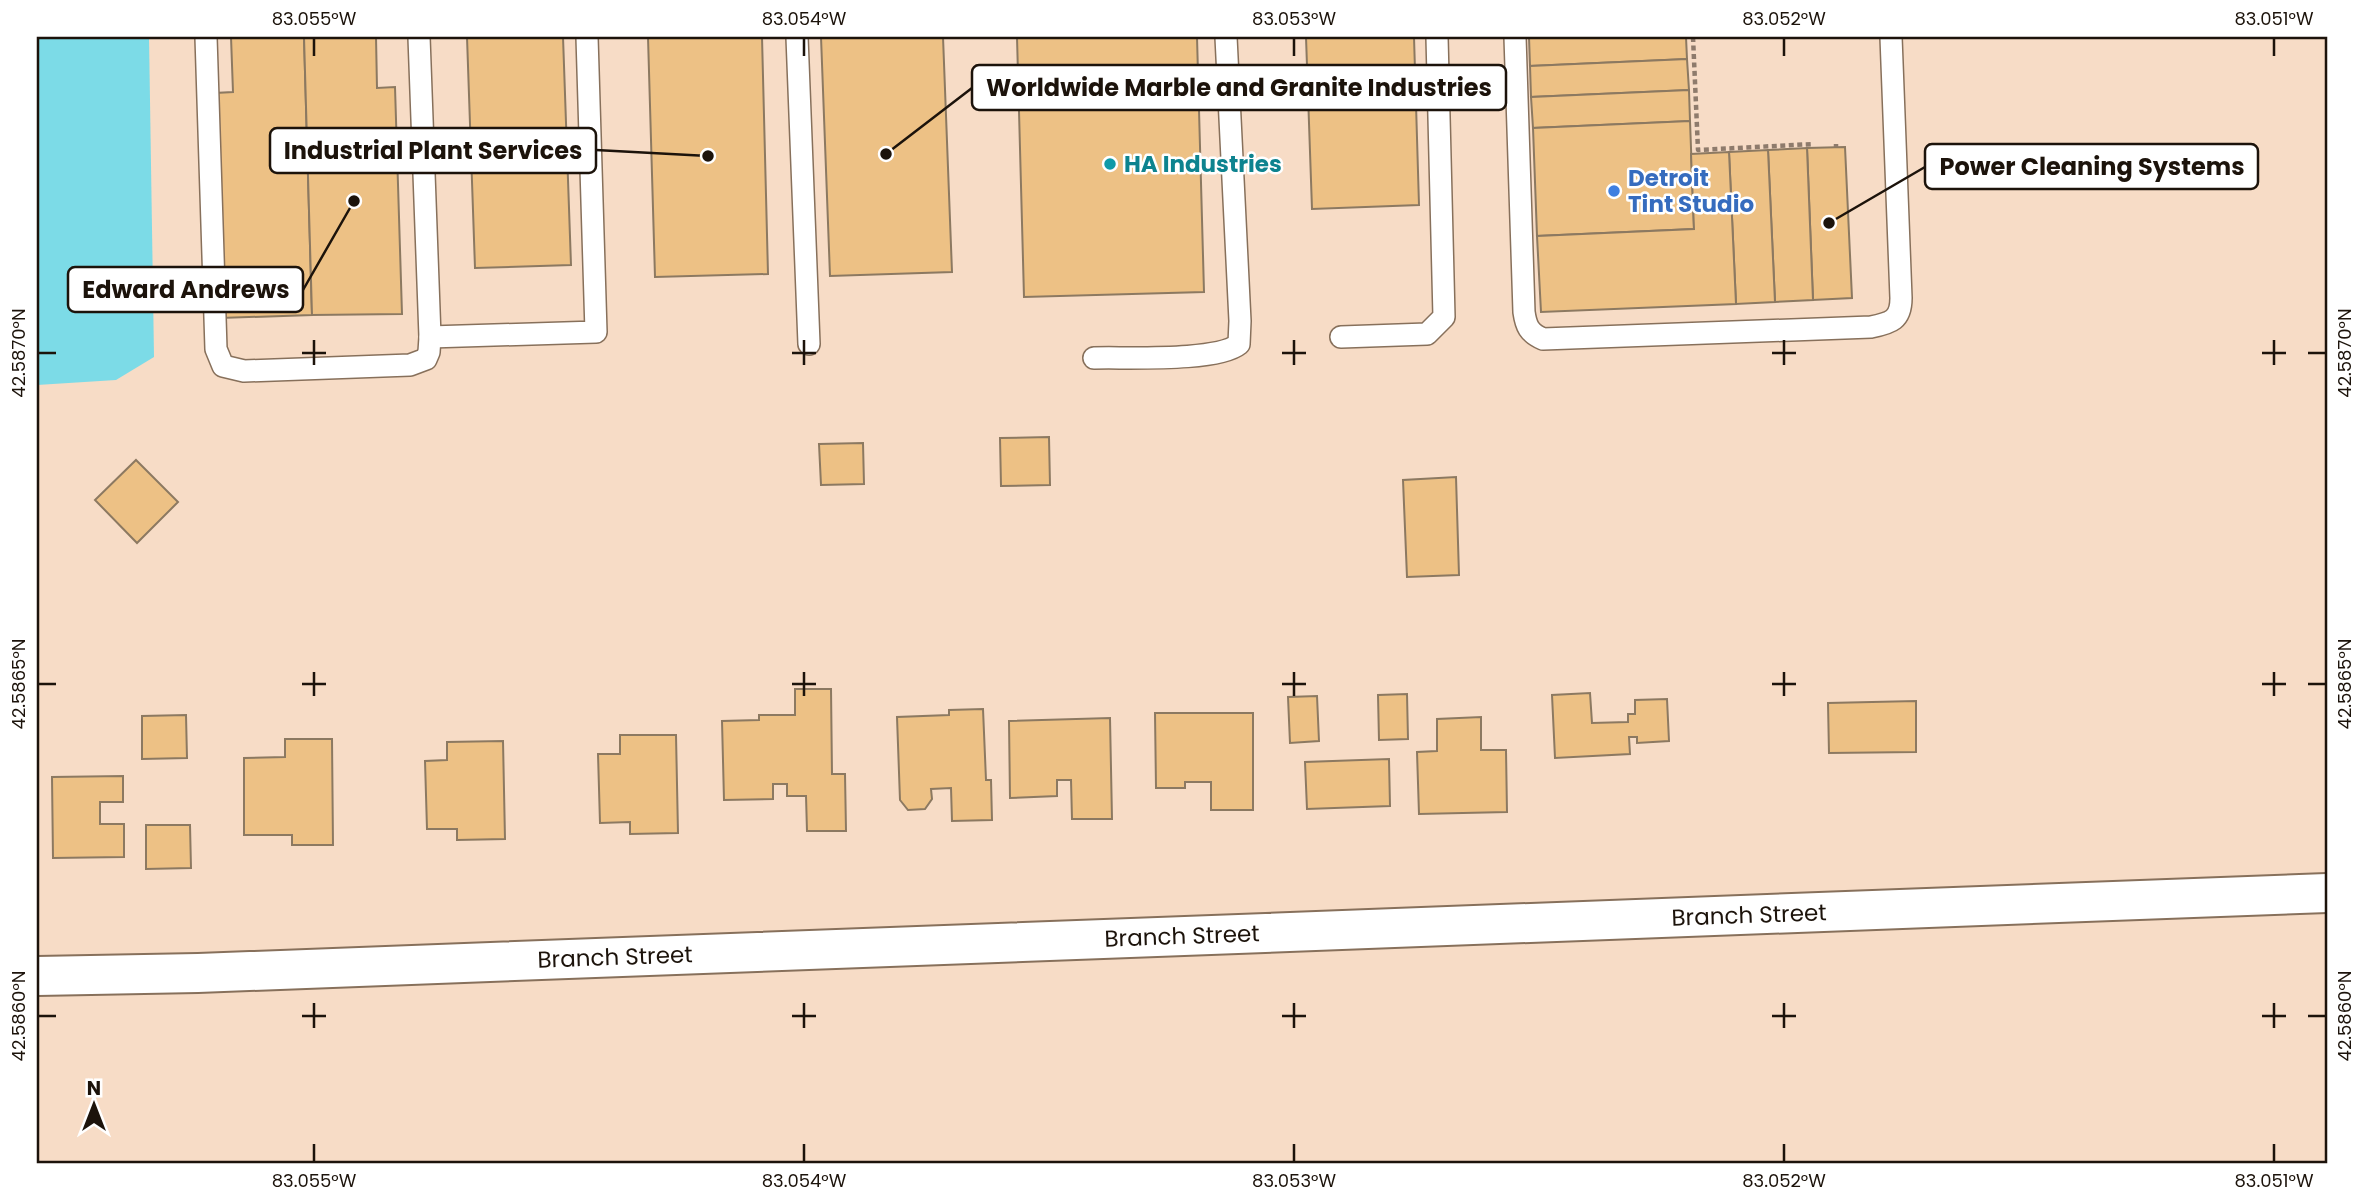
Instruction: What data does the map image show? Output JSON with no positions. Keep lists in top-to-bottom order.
{
  "streets": {
    "street": ["Branch Street"]
  },
  "places": [
    "Worldwide Marble and Granite Industries",
    "Industrial Plant Services",
    "HA Industries",
    "Detroit Tint Studio",
    "Edward Andrews",
    "Power Cleaning Systems"
  ],
  "north": "top",
  "coordinates": [
    "83.055°W",
    "83.054°W",
    "83.053°W",
    "83.052°W",
    "83.051°W",
    "42.5870°N",
    "42.5865°N",
    "42.5860°N"
  ]
}
